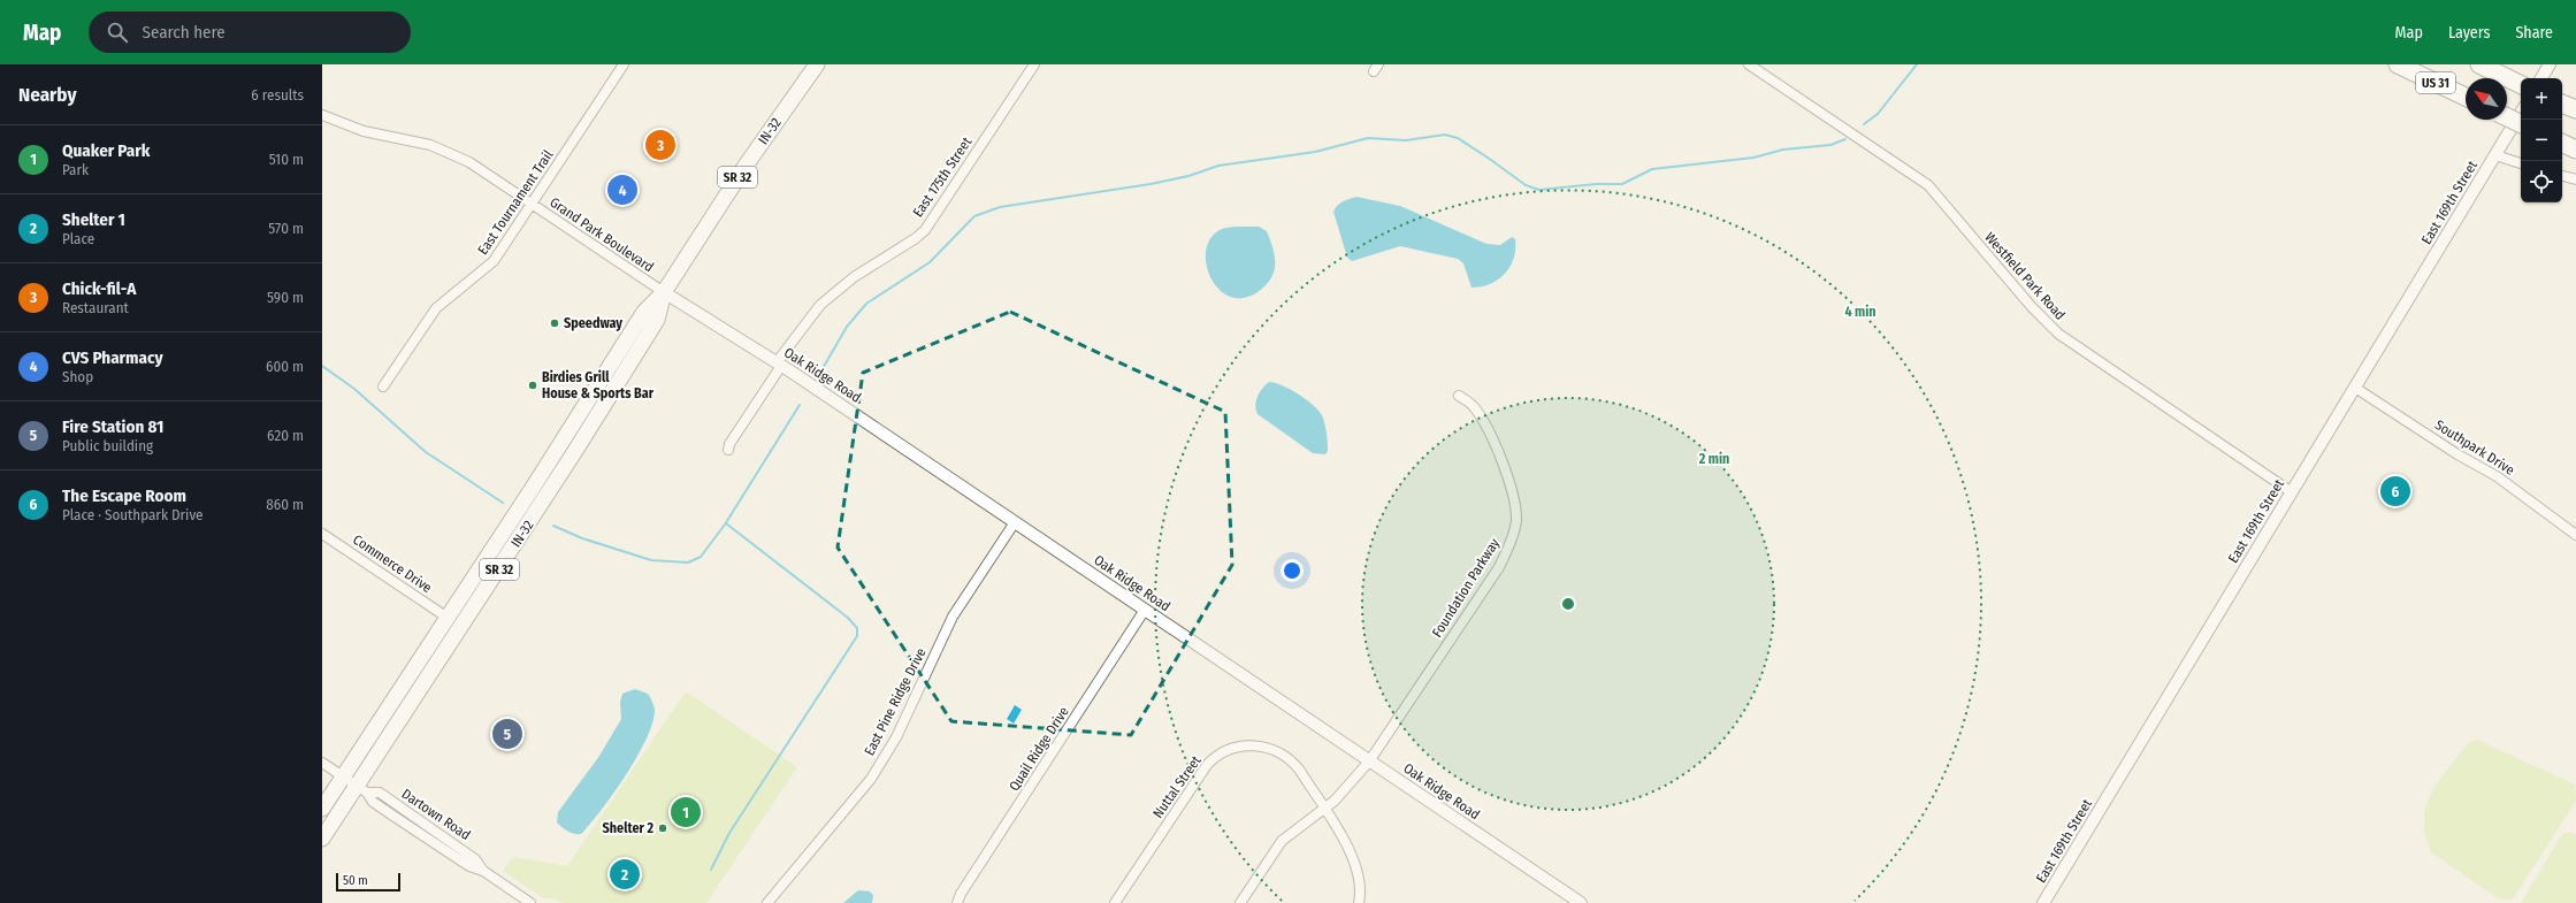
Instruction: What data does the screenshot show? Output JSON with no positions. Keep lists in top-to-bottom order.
{
  "streets": {
    "highway": ["US 31"],
    "main road": ["IN-32", "SR 32"],
    "street": [
      "East 175th Street",
      "East Tournament Trail",
      "East 169th Street",
      "Grand Park Boulevard",
      "Westfield Park Road",
      "Oak Ridge Road",
      "Southpark Drive",
      "Commerce Drive",
      "Foundation Parkway",
      "East Pine Ridge Drive",
      "Quail Ridge Drive",
      "Nuttal Street",
      "Dartown Road"
    ]
  },
  "crossings": [
    ["IN-32", "Grand Park Boulevard"],
    ["IN-32", "Oak Ridge Road"],
    ["IN-32", "Commerce Drive"],
    ["IN-32", "Dartown Road"],
    ["East 175th Street", "Oak Ridge Road"],
    ["East Tournament Trail", "Grand Park Boulevard"],
    ["East 169th Street", "Westfield Park Road"],
    ["East 169th Street", "Southpark Drive"],
    ["Grand Park Boulevard", "Oak Ridge Road"],
    ["Oak Ridge Road", "Foundation Parkway"],
    ["Oak Ridge Road", "East Pine Ridge Drive"],
    ["Oak Ridge Road", "Quail Ridge Drive"],
    ["Foundation Parkway", "Nuttal Street"]
  ],
  "places": ["Speedway", "Birdies Grill House & Sports Bar", "Shelter 2"],
  "scale_bar": "50 m",
  "north": "top left",
  "page": {
    "header": "Map",
    "search": "Search here",
    "nav": ["Map", "Layers", "Share"],
    "heading": ["Nearby", "6 results"],
    "map_buttons": ["+", "−"],
    "list": [
      {
        "mark": "1",
        "name": "Quaker Park",
        "note": "Park",
        "value": "510 m"
      },
      {
        "mark": "2",
        "name": "Shelter 1",
        "note": "Place",
        "value": "570 m"
      },
      {
        "mark": "3",
        "name": "Chick-fil-A",
        "note": "Restaurant",
        "value": "590 m"
      },
      {
        "mark": "4",
        "name": "CVS Pharmacy",
        "note": "Shop",
        "value": "600 m"
      },
      {
        "mark": "5",
        "name": "Fire Station 81",
        "note": "Public building",
        "value": "620 m"
      },
      {
        "mark": "6",
        "name": "The Escape Room",
        "note": "Place · Southpark Drive",
        "value": "860 m"
      }
    ],
    "pins": [
      "3",
      "4",
      "6",
      "5",
      "1",
      "2"
    ],
    "scale": "50 m"
  },
  "rings": ["4 min", "2 min"]
}
